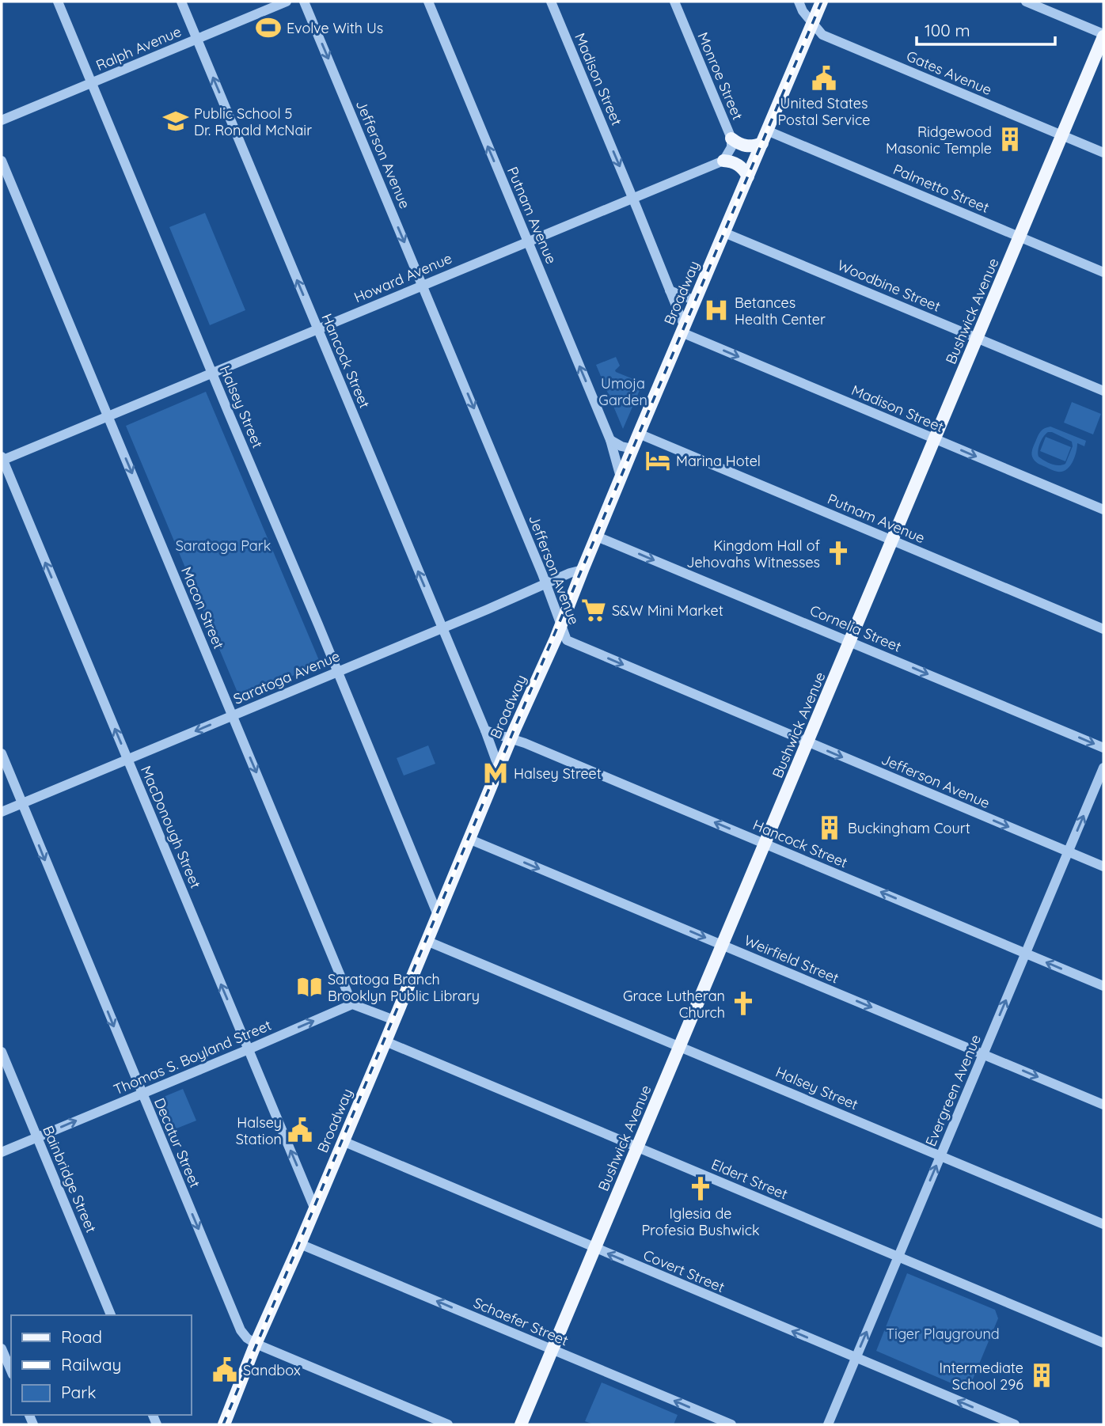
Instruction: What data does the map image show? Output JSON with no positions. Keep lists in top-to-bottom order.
{
  "streets": {
    "main road": ["Broadway", "Bushwick Avenue"],
    "street": [
      "Ralph Avenue",
      "Gates Avenue",
      "Monroe Street",
      "Madison Street",
      "Jefferson Avenue",
      "Palmetto Street",
      "Putnam Avenue",
      "Howard Avenue",
      "Woodbine Street",
      "Hancock Street",
      "Halsey Street",
      "Macon Street",
      "Cornelia Street",
      "Saratoga Avenue",
      "MacDonough Street",
      "Weirfield Street",
      "Thomas S. Boyland Street",
      "Evergreen Avenue",
      "Decatur Street",
      "Bainbridge Street",
      "Eldert Street",
      "Covert Street",
      "Schaefer Street"
    ]
  },
  "crossings": [
    ["Ralph Avenue", "Hancock Street"],
    ["Ralph Avenue", "Halsey Street"],
    ["Gates Avenue", "Broadway"],
    ["Gates Avenue", "Bushwick Avenue"],
    ["Monroe Street", "Howard Avenue"],
    ["Madison Street", "Howard Avenue"],
    ["Madison Street", "Broadway"],
    ["Madison Street", "Bushwick Avenue"],
    ["Jefferson Avenue", "Howard Avenue"],
    ["Jefferson Avenue", "Broadway"],
    ["Jefferson Avenue", "Bushwick Avenue"],
    ["Jefferson Avenue", "Saratoga Avenue"],
    ["Jefferson Avenue", "Evergreen Avenue"],
    ["Palmetto Street", "Broadway"],
    ["Palmetto Street", "Bushwick Avenue"],
    ["Putnam Avenue", "Howard Avenue"],
    ["Putnam Avenue", "Broadway"],
    ["Putnam Avenue", "Bushwick Avenue"],
    ["Howard Avenue", "Hancock Street"],
    ["Howard Avenue", "Halsey Street"],
    ["Howard Avenue", "Macon Street"],
    ["Howard Avenue", "MacDonough Street"],
    ["Woodbine Street", "Broadway"],
    ["Woodbine Street", "Bushwick Avenue"],
    ["Broadway", "Hancock Street"],
    ["Broadway", "Halsey Street"],
    ["Broadway", "Cornelia Street"],
    ["Broadway", "Saratoga Avenue"],
    ["Broadway", "MacDonough Street"],
    ["Broadway", "Weirfield Street"],
    ["Broadway", "Decatur Street"],
    ["Broadway", "Eldert Street"],
    ["Broadway", "Covert Street"],
    ["Broadway", "Schaefer Street"],
    ["Bushwick Avenue", "Hancock Street"],
    ["Bushwick Avenue", "Halsey Street"],
    ["Bushwick Avenue", "Cornelia Street"],
    ["Bushwick Avenue", "Weirfield Street"],
    ["Bushwick Avenue", "Eldert Street"],
    ["Bushwick Avenue", "Covert Street"],
    ["Bushwick Avenue", "Schaefer Street"],
    ["Hancock Street", "Saratoga Avenue"],
    ["Hancock Street", "Evergreen Avenue"],
    ["Halsey Street", "Saratoga Avenue"],
    ["Halsey Street", "Evergreen Avenue"],
    ["Macon Street", "Saratoga Avenue"],
    ["Macon Street", "Thomas S. Boyland Street"],
    ["Saratoga Avenue", "MacDonough Street"],
    ["Saratoga Avenue", "Decatur Street"],
    ["MacDonough Street", "Thomas S. Boyland Street"],
    ["Weirfield Street", "Evergreen Avenue"],
    ["Thomas S. Boyland Street", "Decatur Street"],
    ["Thomas S. Boyland Street", "Bainbridge Street"],
    ["Evergreen Avenue", "Eldert Street"],
    ["Evergreen Avenue", "Covert Street"]
  ],
  "one_way": [
    "Madison Street",
    "Jefferson Avenue",
    "Putnam Avenue",
    "Hancock Street",
    "Macon Street",
    "Cornelia Street",
    "MacDonough Street",
    "Weirfield Street",
    "Thomas S. Boyland Street",
    "Evergreen Avenue",
    "Decatur Street",
    "Covert Street",
    "Schaefer Street"
  ],
  "parks": ["Umoja Garden", "Saratoga Park", "Tiger Playground"],
  "places": {
    "sports": ["Evolve With Us"],
    "public building": ["United States Postal Service", "Halsey Station", "Sandbox"],
    "school or university": ["Public School 5 Dr. Ronald McNair"],
    "building": ["Ridgewood Masonic Temple", "Buckingham Court", "Intermediate School 296"],
    "hospital": ["Betances Health Center"],
    "hotel": ["Marina Hotel"],
    "church": ["Kingdom Hall of Jehovahs Witnesses", "Grace Lutheran Church", "Iglesia de Profesia Bushwick"],
    "supermarket": ["S&W Mini Market"],
    "metro station": ["Halsey Street"],
    "library": ["Saratoga Branch Brooklyn Public Library"]
  },
  "legend": ["Road", "Railway", "Park"],
  "scale_bar": "100 m"
}
